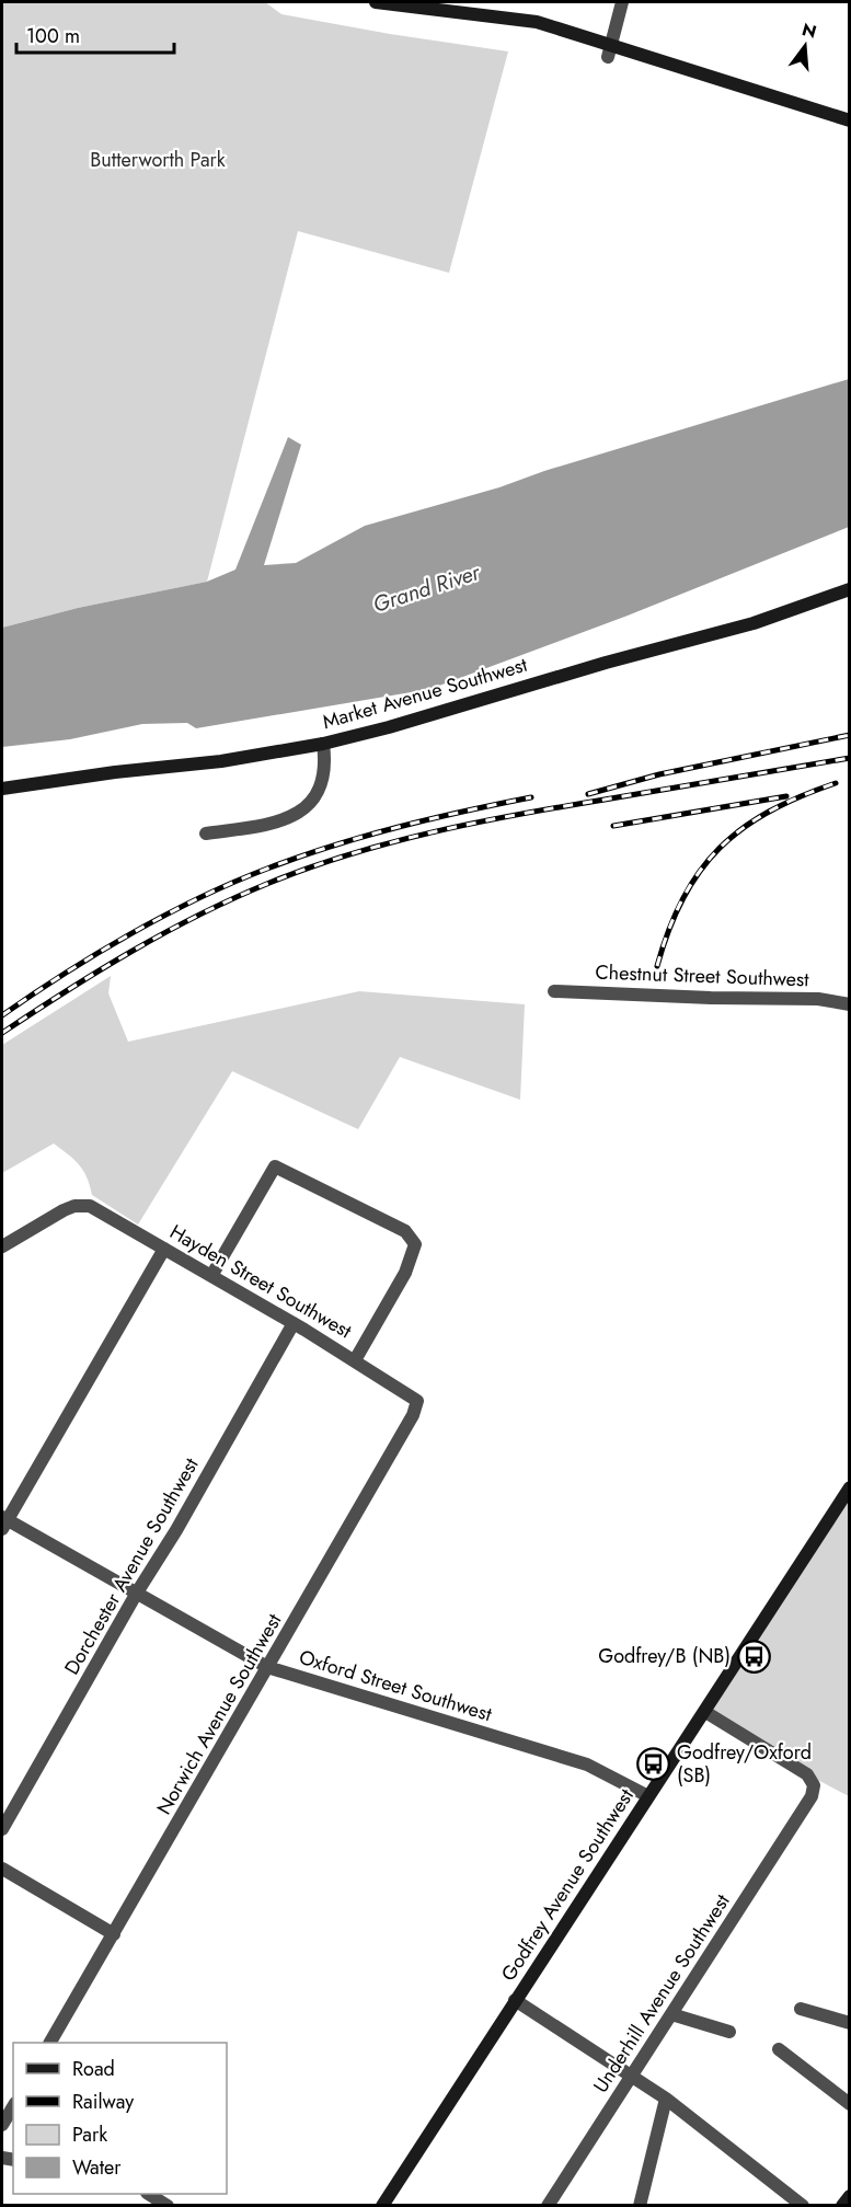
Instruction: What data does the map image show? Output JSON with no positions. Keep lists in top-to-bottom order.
{
  "streets": {
    "main road": ["Market Avenue Southwest", "Godfrey Avenue Southwest"],
    "street": [
      "Chestnut Street Southwest",
      "Hayden Street Southwest",
      "Dorchester Avenue Southwest",
      "Oxford Street Southwest",
      "Norwich Avenue Southwest",
      "Underhill Avenue Southwest"
    ]
  },
  "crossings": [
    ["Hayden Street Southwest", "Dorchester Avenue Southwest"],
    ["Hayden Street Southwest", "Norwich Avenue Southwest"],
    ["Dorchester Avenue Southwest", "Oxford Street Southwest"],
    ["Oxford Street Southwest", "Norwich Avenue Southwest"],
    ["Oxford Street Southwest", "Godfrey Avenue Southwest"],
    ["Godfrey Avenue Southwest", "Underhill Avenue Southwest"]
  ],
  "water": ["Grand River"],
  "parks": ["Butterworth Park"],
  "places": {
    "bus stop": ["Godfrey/B (NB)", "Godfrey/Oxford (SB)"]
  },
  "legend": [
    "Road",
    "Railway",
    "Park",
    "Water"
  ],
  "scale_bar": "100 m",
  "north": "top"
}
